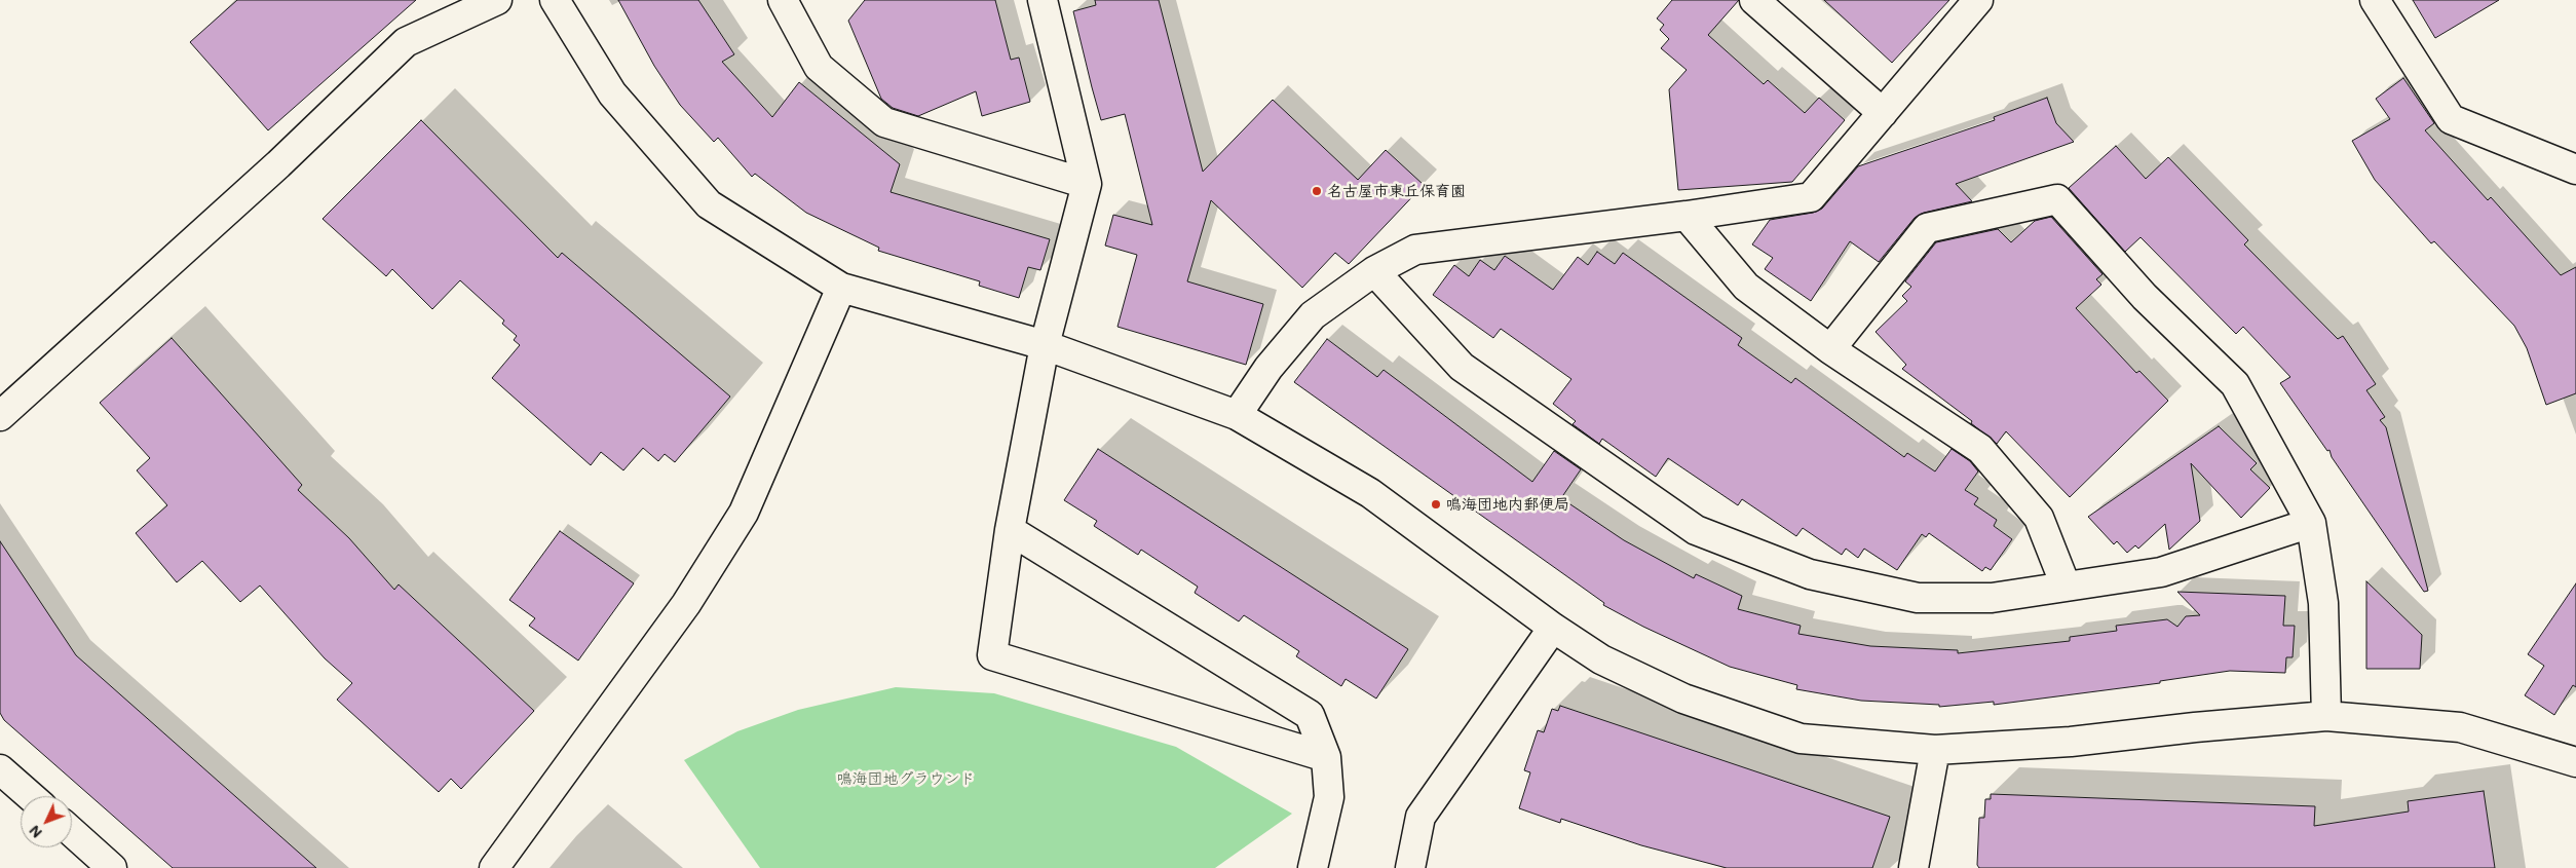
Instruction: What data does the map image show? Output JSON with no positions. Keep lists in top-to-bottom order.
{
  "parks": ["鳴海団地グラウンド"],
  "places": ["名古屋市東丘保育園", "鳴海団地内郵便局"],
  "north": "bottom left"
}
